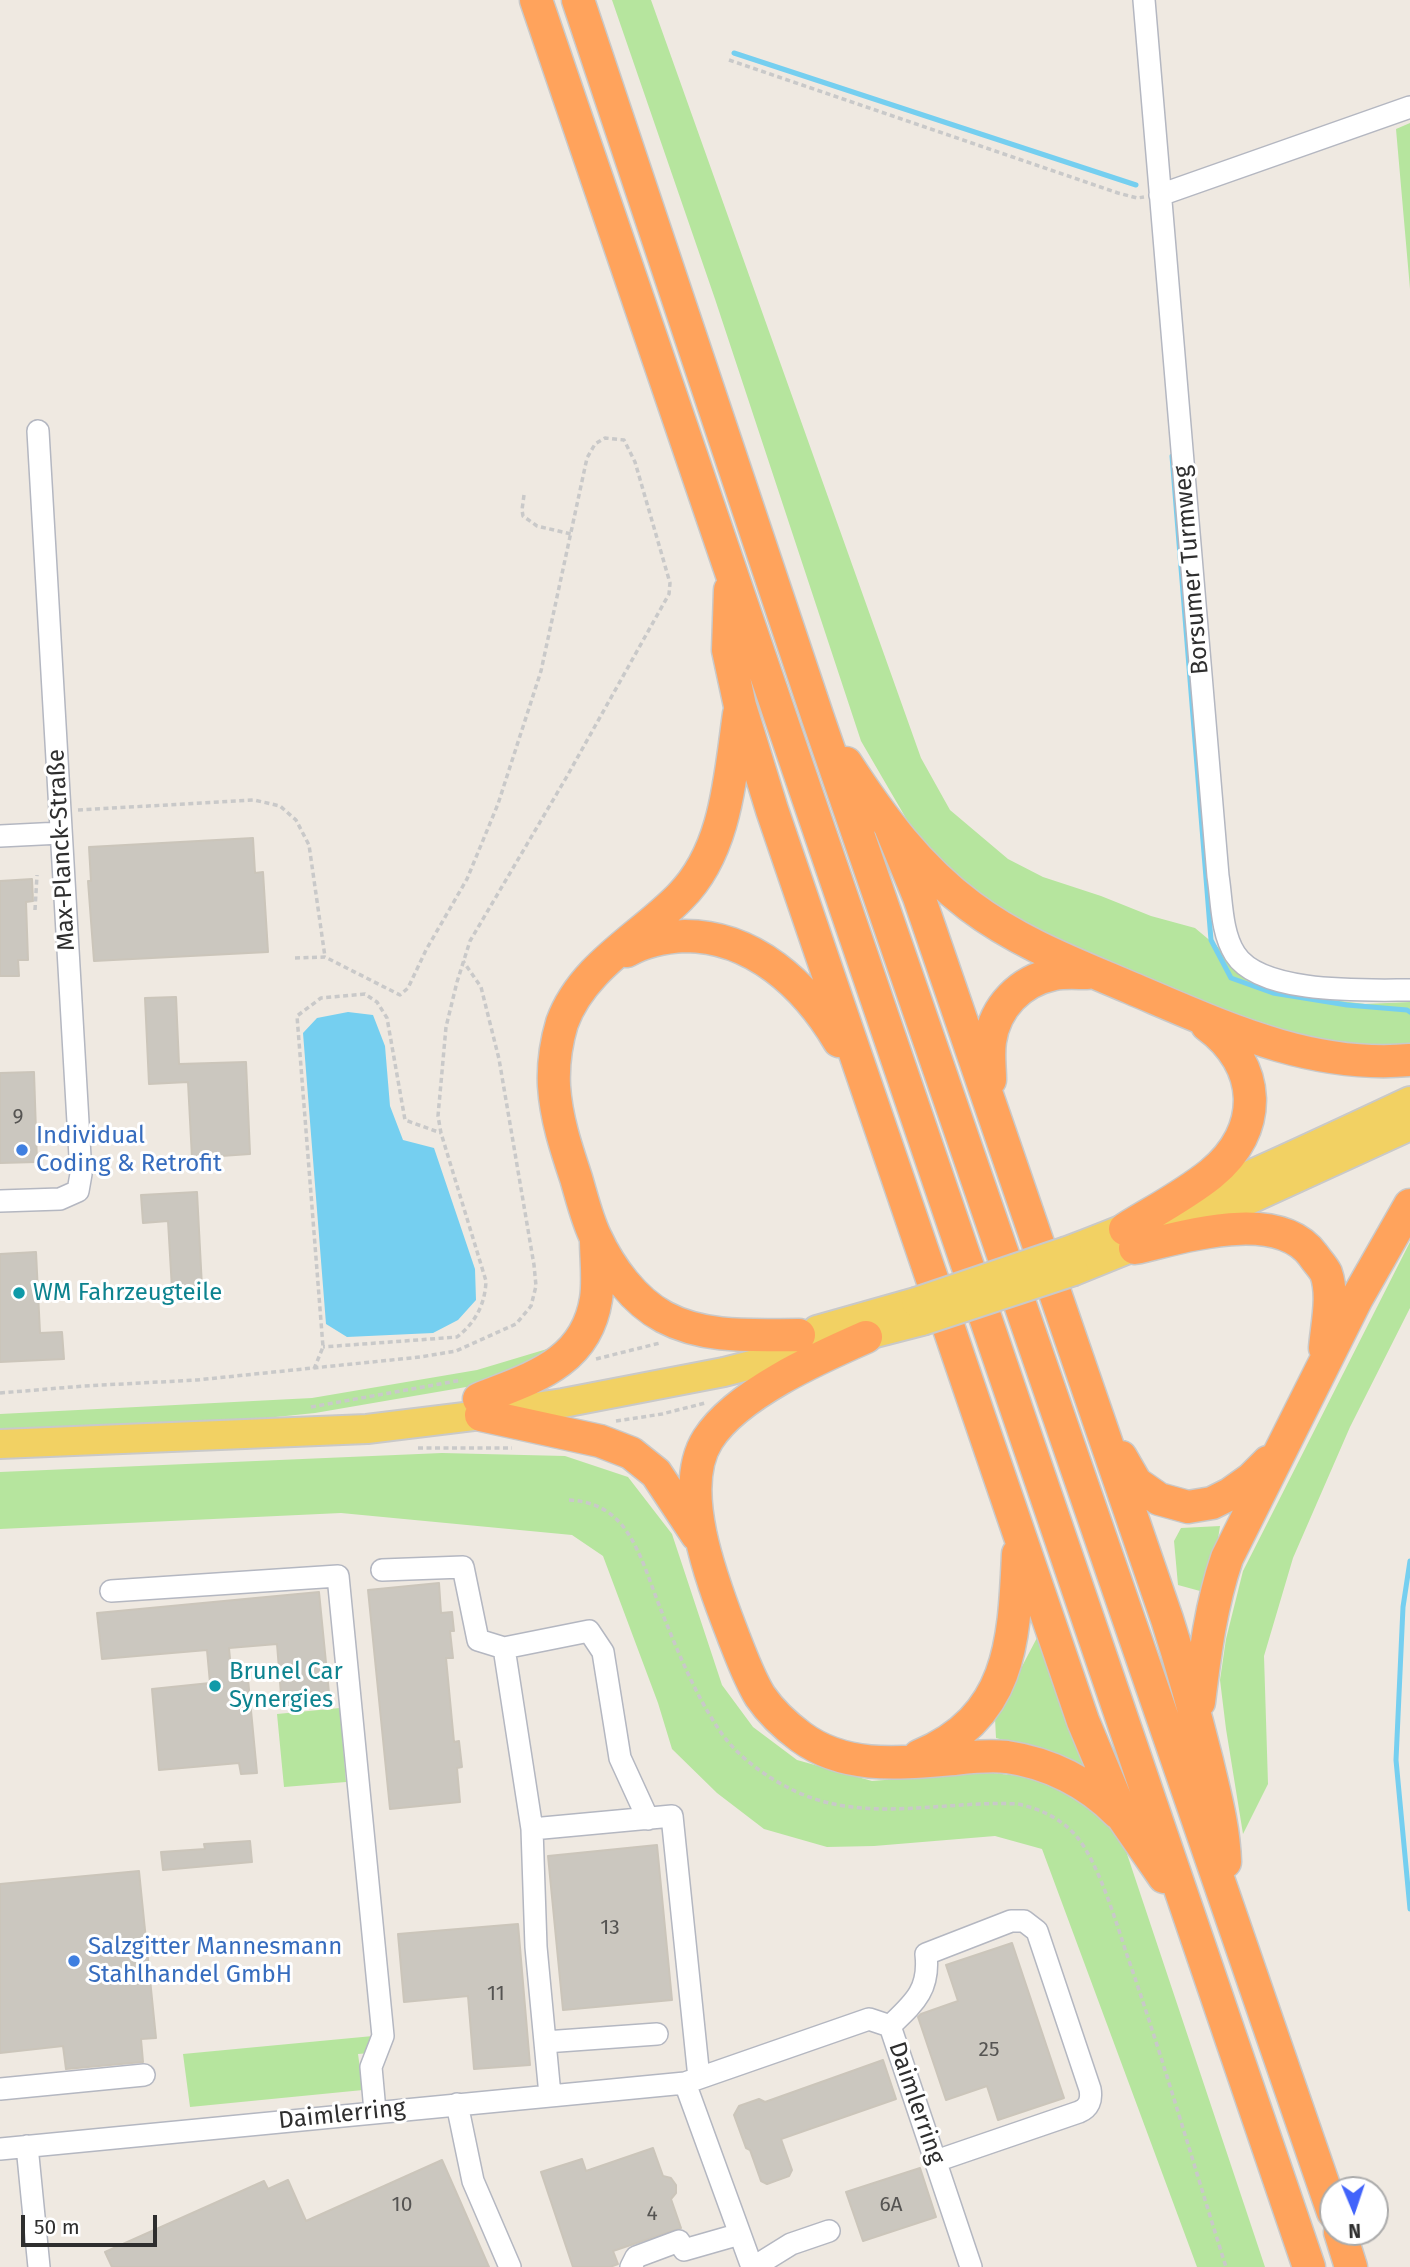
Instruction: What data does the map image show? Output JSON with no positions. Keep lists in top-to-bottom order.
{
  "streets": {
    "street": ["Borsumer Turmweg", "Max-Planck-Straße", "Daimlerring"]
  },
  "places": [
    "Individual Coding & Retrofit",
    "WM Fahrzeugteile",
    "Brunel Car Synergies",
    "Salzgitter Mannesmann Stahlhandel GmbH"
  ],
  "house_numbers": [
    "9",
    "13",
    "11",
    "25",
    "10",
    "6A",
    "4"
  ],
  "scale_bar": "50 m",
  "north": "bottom"
}
